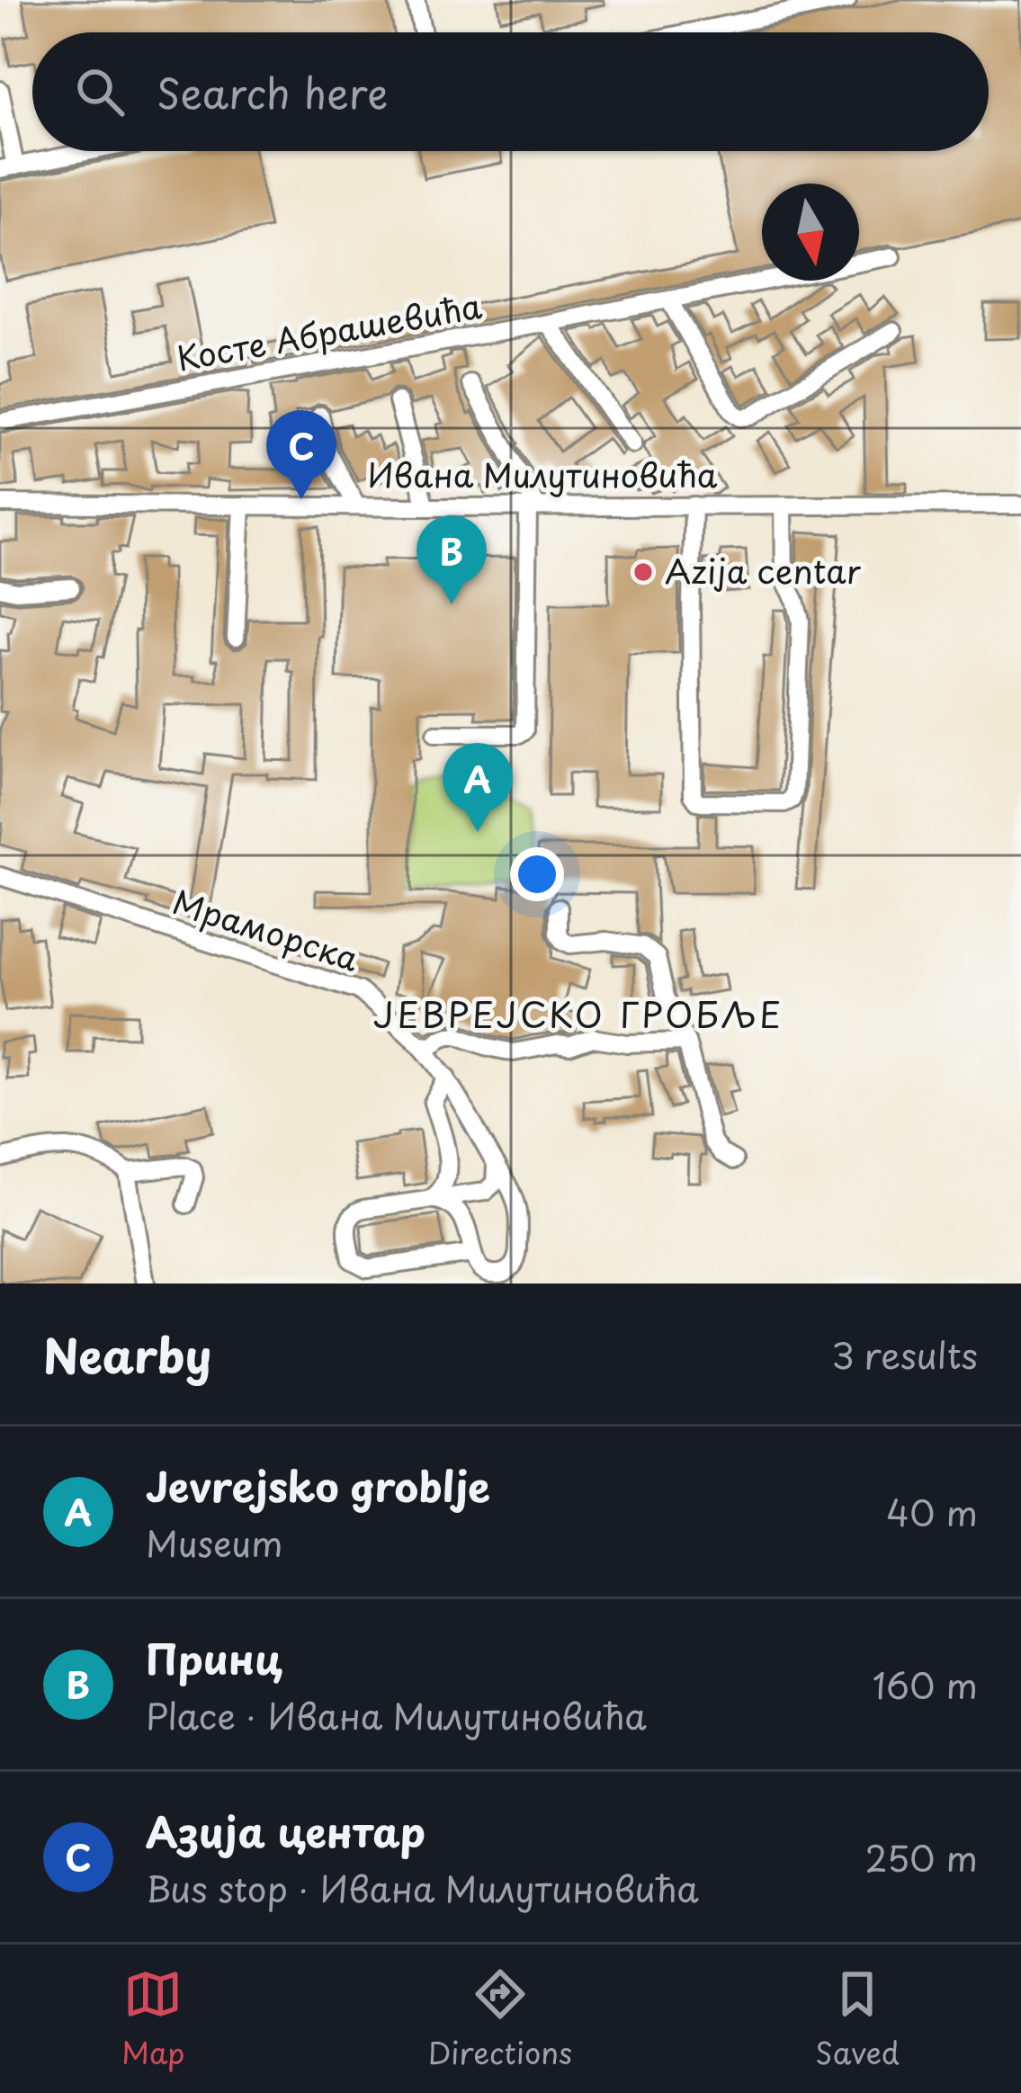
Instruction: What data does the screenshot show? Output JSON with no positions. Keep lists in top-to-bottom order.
{
  "streets": {
    "street": ["Косте Абрашевића", "Ивана Милутиновића", "Мраморска"]
  },
  "districts": ["ЈЕВРЕЈСКО ГРОБЉЕ"],
  "places": ["Azija centar"],
  "north": "bottom",
  "page": {
    "search": "Search here",
    "pins": ["C", "B", "A"],
    "heading": ["Nearby", "3 results"],
    "list": [
      {
        "mark": "A",
        "name": "Jevrejsko groblje",
        "note": "Museum",
        "value": "40 m"
      },
      {
        "mark": "B",
        "name": "Принц",
        "note": "Place · Ивана Милутиновића",
        "value": "160 m"
      },
      {
        "mark": "C",
        "name": "Азија центар",
        "note": "Bus stop · Ивана Милутиновића",
        "value": "250 m"
      }
    ],
    "nav": ["Map", "Directions", "Saved"]
  }
}
